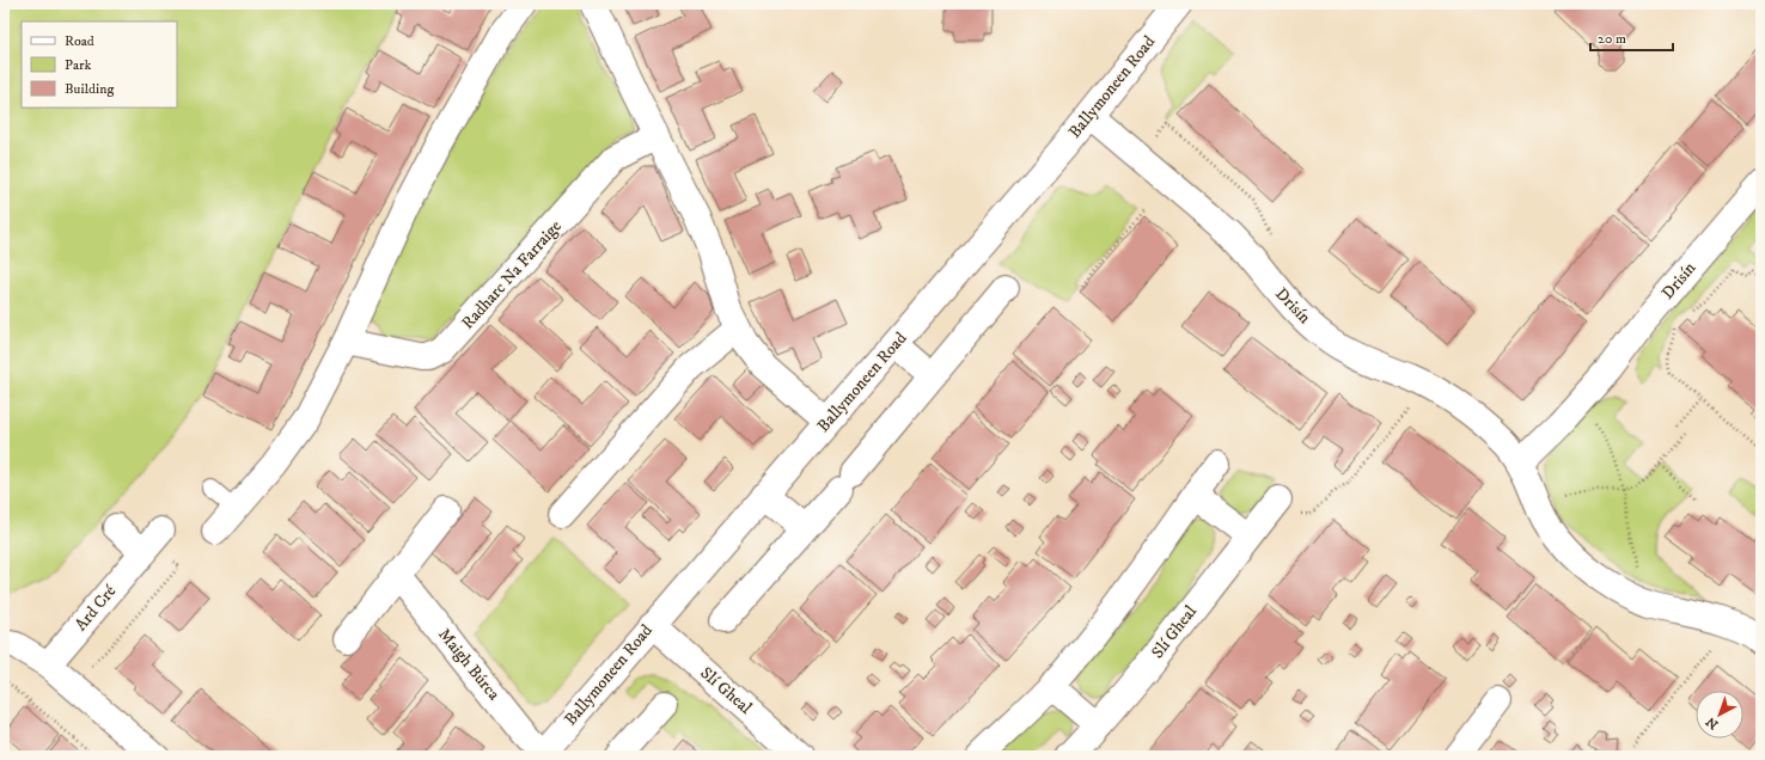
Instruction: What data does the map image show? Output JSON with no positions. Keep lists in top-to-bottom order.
{
  "streets": {
    "street": [
      "Ballymoneen Road",
      "Radharc Na Farraige",
      "Drisín",
      "Ard Cré",
      "Slí Gheal",
      "Maigh Búrca"
    ]
  },
  "crossings": [
    ["Ballymoneen Road", "Drisín"],
    ["Ballymoneen Road", "Slí Gheal"],
    ["Ballymoneen Road", "Maigh Búrca"]
  ],
  "legend": ["Road", "Park", "Building"],
  "scale_bar": "20 m",
  "north": "bottom left"
}
